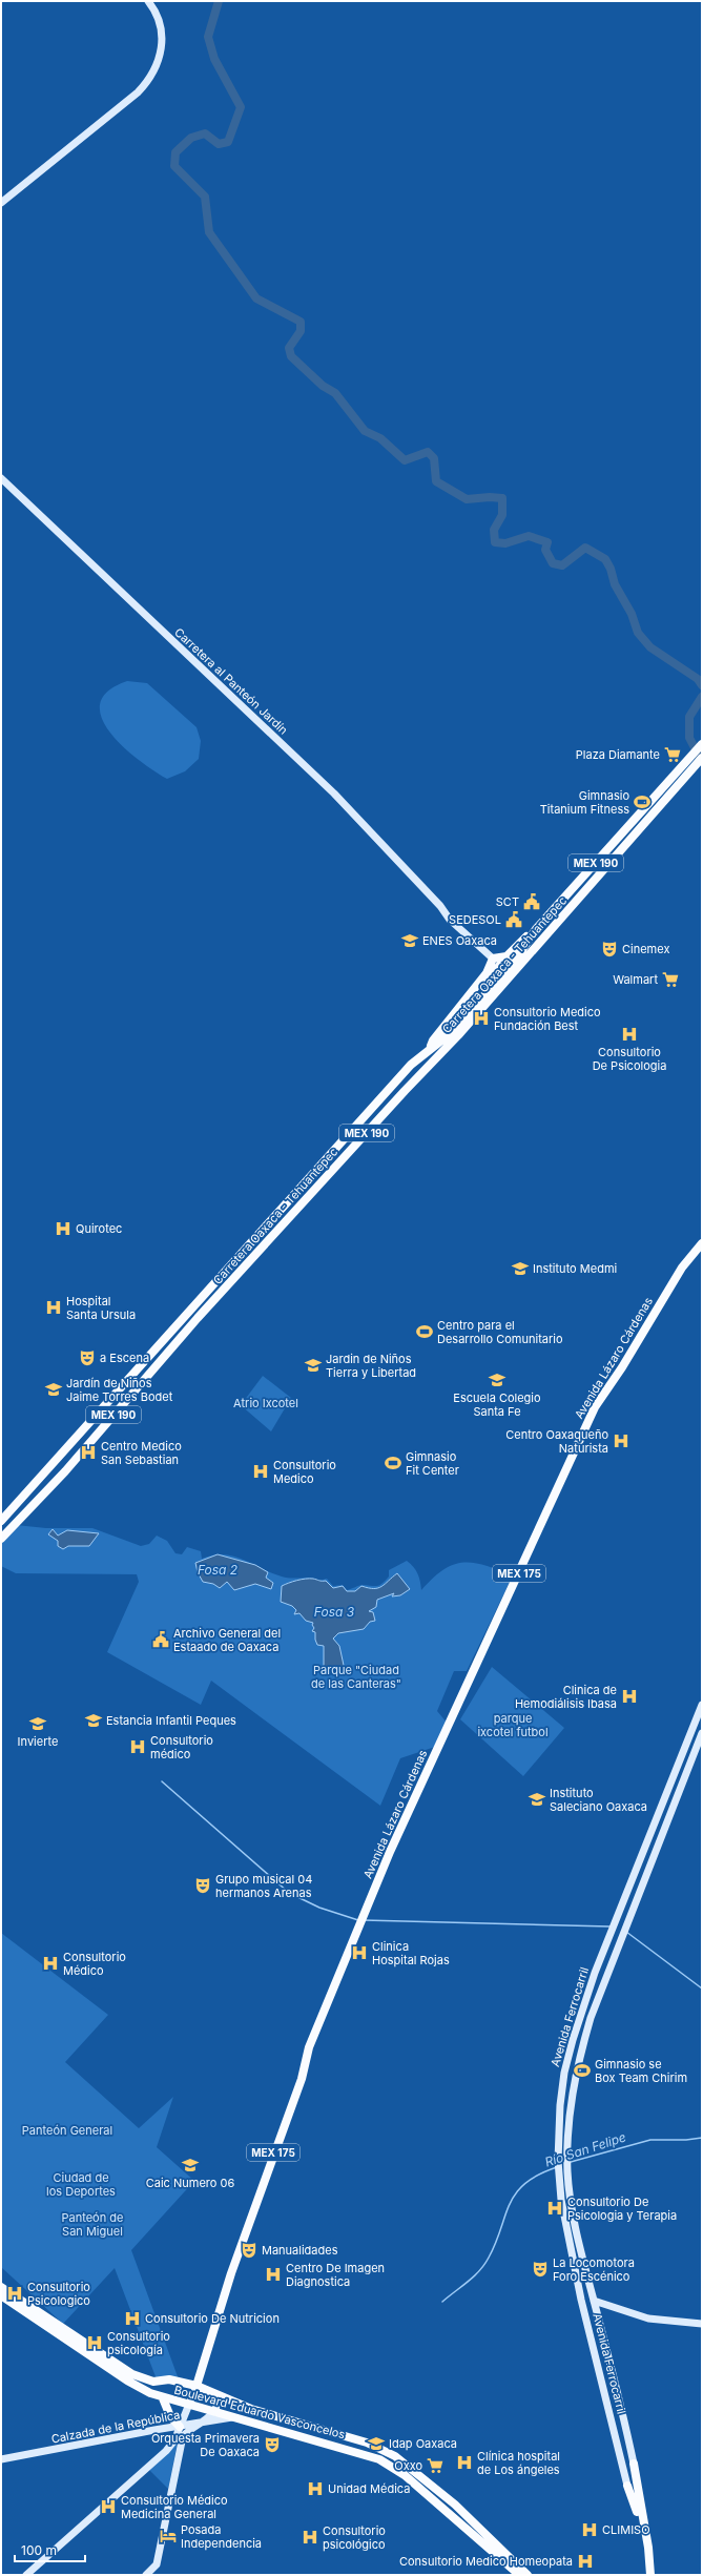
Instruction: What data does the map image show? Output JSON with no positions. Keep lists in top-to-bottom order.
{
  "streets": {
    "main road": [
      "Carretera al Panteón Jardín",
      "MEX 190",
      "Carretera Oaxaca - Tehuantepec",
      "Avenida Lázaro Cárdenas",
      "MEX 175",
      "Avenida Ferrocarril",
      "Boulevard Eduardo Vasconcelos",
      "Calzada de la República"
    ]
  },
  "crossings": [
    ["Carretera al Panteón Jardín", "Carretera Oaxaca - Tehuantepec"],
    ["Avenida Lázaro Cárdenas", "Boulevard Eduardo Vasconcelos"],
    ["Avenida Lázaro Cárdenas", "Calzada de la República"],
    ["Boulevard Eduardo Vasconcelos", "Calzada de la República"]
  ],
  "water": ["Fosa 2", "Fosa 3", "Río San Felipe"],
  "parks": [
    "Atrio Ixcotel",
    "Parque \"Ciudad de las Canteras\"",
    "parque ixcotel futbol",
    "Panteón General",
    "Ciudad de los Deportes",
    "Panteón de San Miguel"
  ],
  "places": {
    "supermarket": ["Plaza Diamante", "Walmart", "Oxxo"],
    "sports": [
      "Gimnasio Titanium Fitness",
      "Centro para el Desarrollo Comunitario",
      "Gimnasio Fit Center",
      "Gimnasio se Box Team Chirim"
    ],
    "public building": ["SCT", "SEDESOL", "Archivo General del Estaado de Oaxaca"],
    "school or university": [
      "ENES Oaxaca",
      "Instituto Medmi",
      "Jardin de Niños Tierra y Libertad",
      "Escuela Colegio Santa Fe",
      "Jardín de Niños Jaime Torres Bodet",
      "Estancia Infantil Peques",
      "Invierte",
      "Instituto Saleciano Oaxaca",
      "Caic Numero 06",
      "Idap Oaxaca"
    ],
    "theatre": [
      "Cinemex",
      "a Escena",
      "Grupo musical 04 hermanos Arenas",
      "Manualidades",
      "La Locomotora Foro Escénico",
      "Orquesta Primavera De Oaxaca"
    ],
    "hospital": [
      "Consultorio Medico Fundación Best",
      "Consultorio De Psicologia",
      "Quirotec",
      "Hospital Santa Ursula",
      "Centro Oaxaqueño Naturista",
      "Centro Medico San Sebastian",
      "Consultorio Medico",
      "Clinica de Hemodiálisis Ibasa",
      "Consultorio médico",
      "Clinica Hospital Rojas",
      "Consultorio Médico",
      "Consultorio De Psicologia y Terapia",
      "Centro De Imagen Diagnostica",
      "Consultorio Psicologico",
      "Consultorio De Nutricion",
      "Consultorio psicología",
      "Clínica hospital de Los ángeles",
      "Unidad Médica",
      "Consultorio Médico Medicina General",
      "CLIMISO",
      "Consultorio psicológico",
      "Consultorio Medico Homeopata"
    ],
    "hotel": ["Posada Independencia"]
  },
  "scale_bar": "100 m"
}
